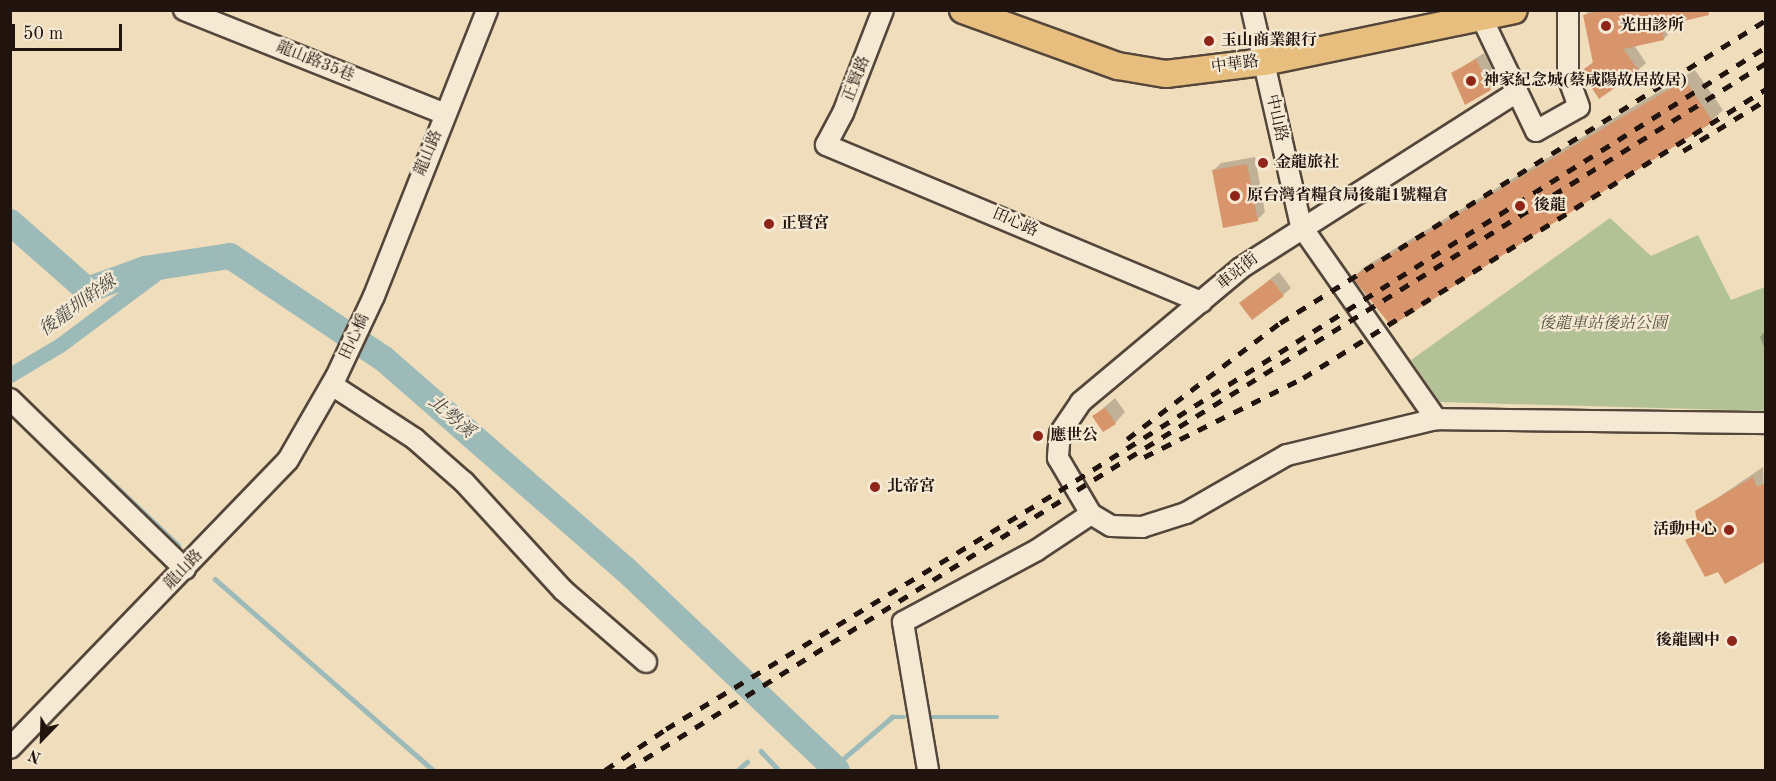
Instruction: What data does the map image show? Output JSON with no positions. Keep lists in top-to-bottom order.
{
  "streets": {
    "main road": ["中華路"],
    "street": [
      "龍山路35巷",
      "正賢路",
      "中山路",
      "龍山路",
      "田心路",
      "車站街",
      "田心橋"
    ]
  },
  "crossings": [
    ["龍山路35巷", "龍山路"],
    ["中華路", "中山路"],
    ["正賢路", "田心路"],
    ["中山路", "車站街"],
    ["龍山路", "田心橋"],
    ["田心路", "車站街"]
  ],
  "water": ["後龍圳幹線", "北勢溪"],
  "parks": ["後龍車站後站公園"],
  "places": [
    "光田診所",
    "玉山商業銀行",
    "神家紀念城(蔡咸陽故居故居)",
    "金龍旅社",
    "原台灣省糧食局後龍1號糧倉",
    "後龍",
    "正賢宮",
    "應世公",
    "北帝宮",
    "活動中心",
    "後龍國中"
  ],
  "scale_bar": "50 m",
  "north": "bottom left"
}
